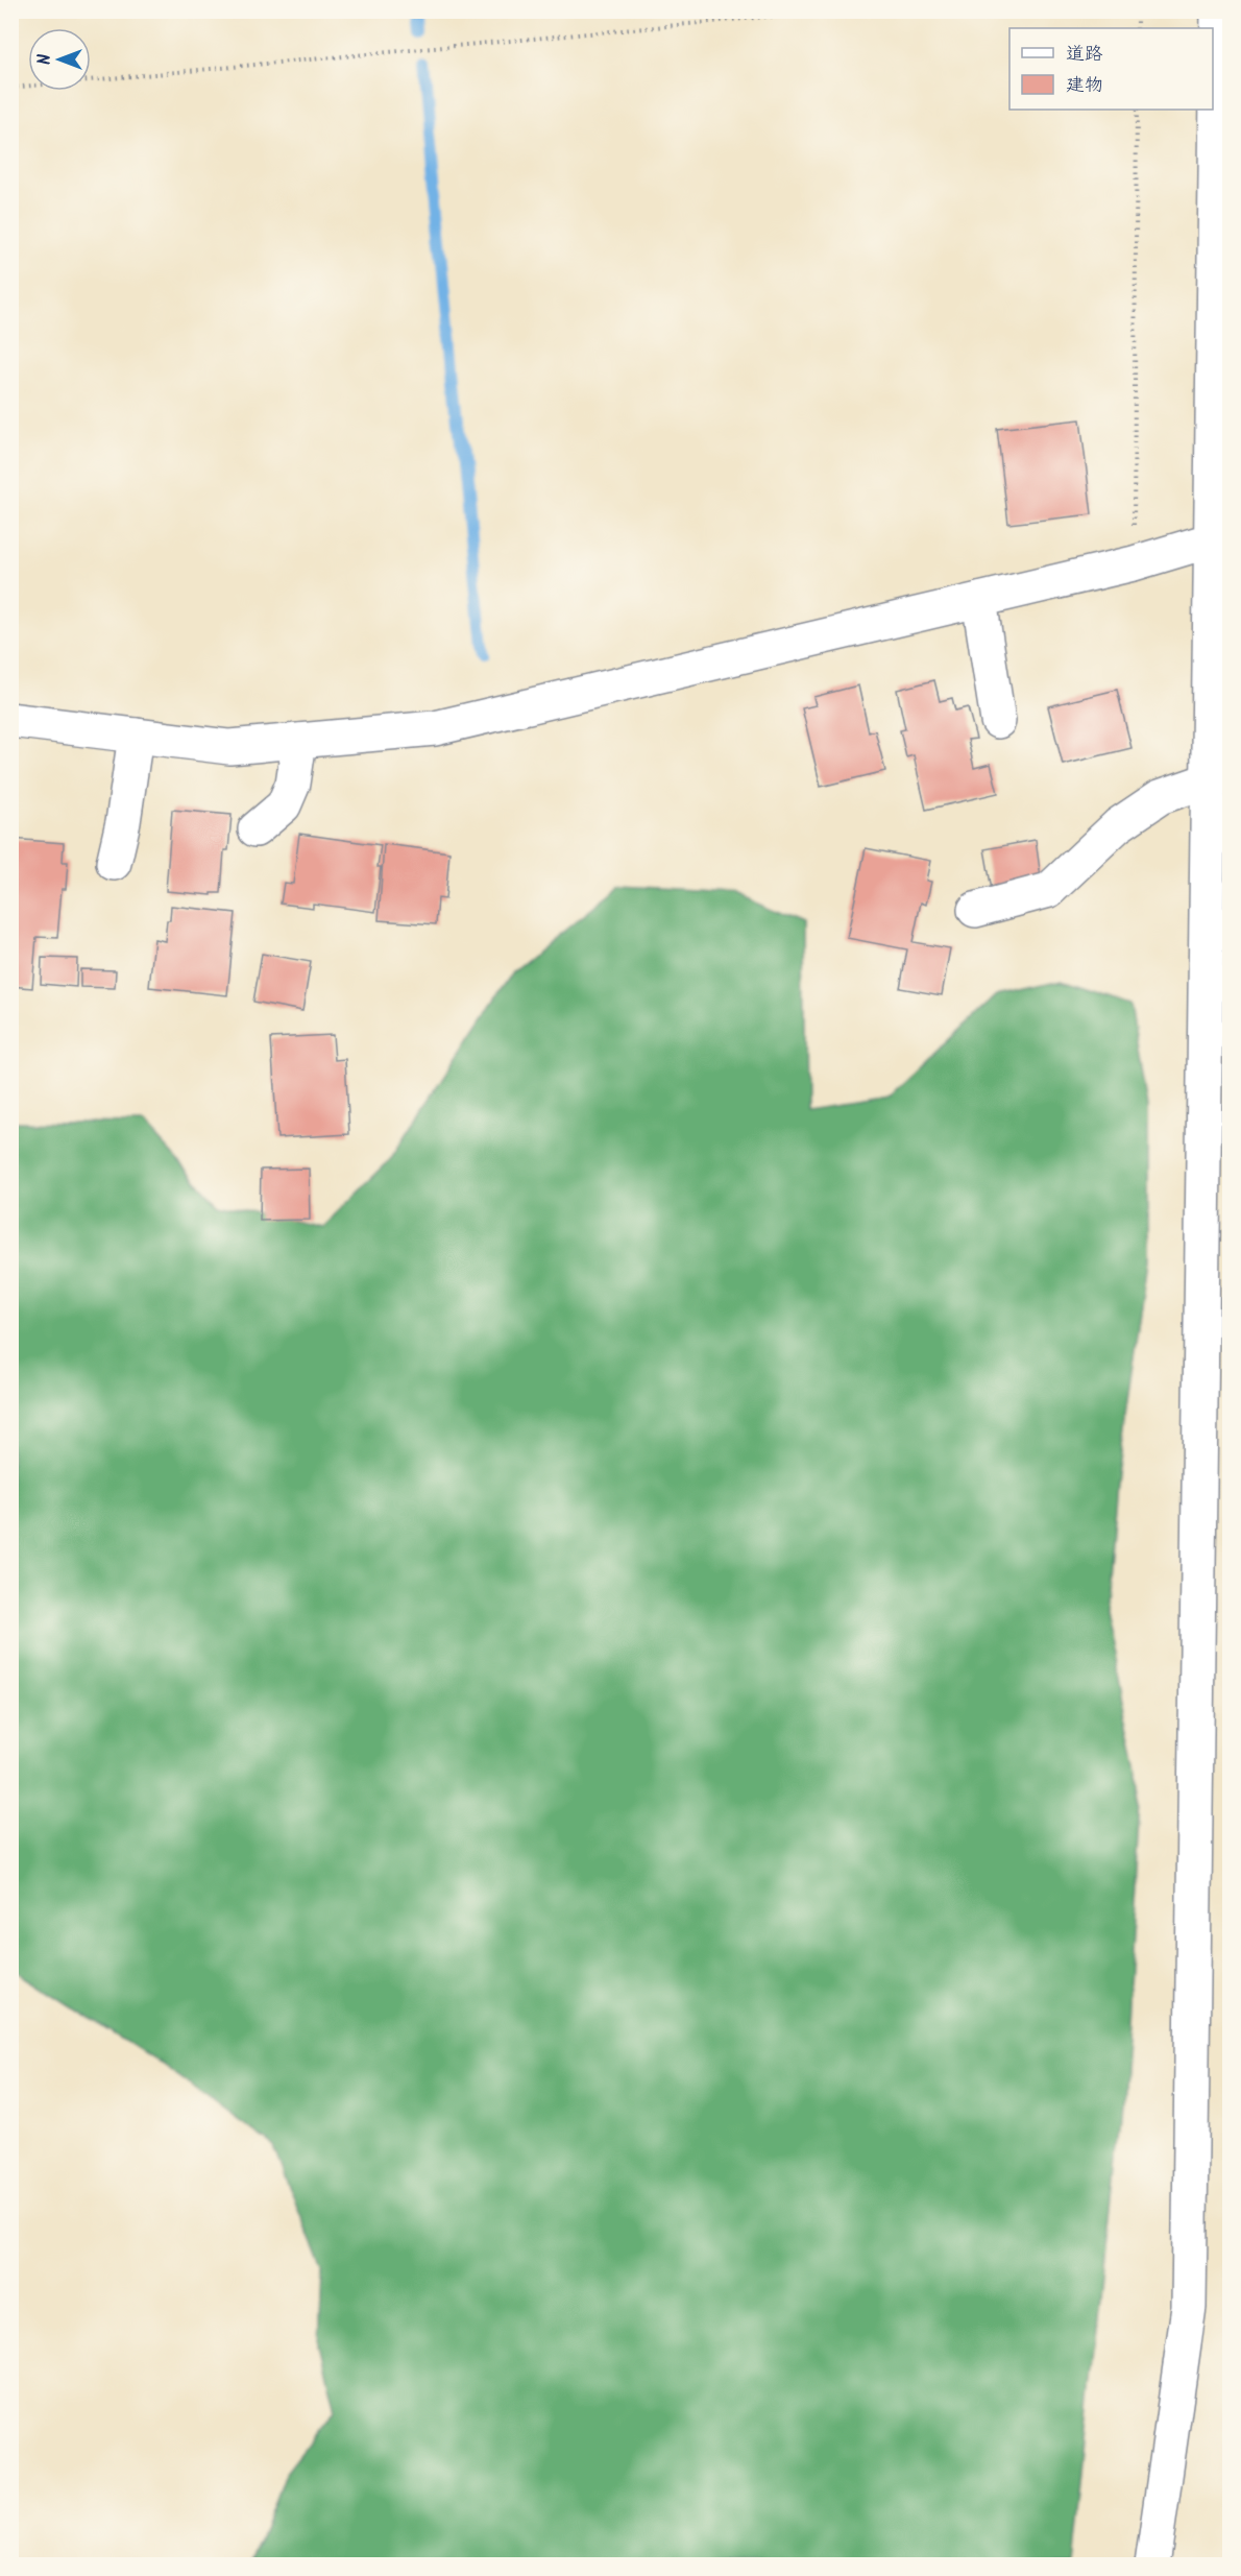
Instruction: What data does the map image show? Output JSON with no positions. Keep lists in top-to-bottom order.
{
  "legend": ["道路", "建物"],
  "north": "left"
}
